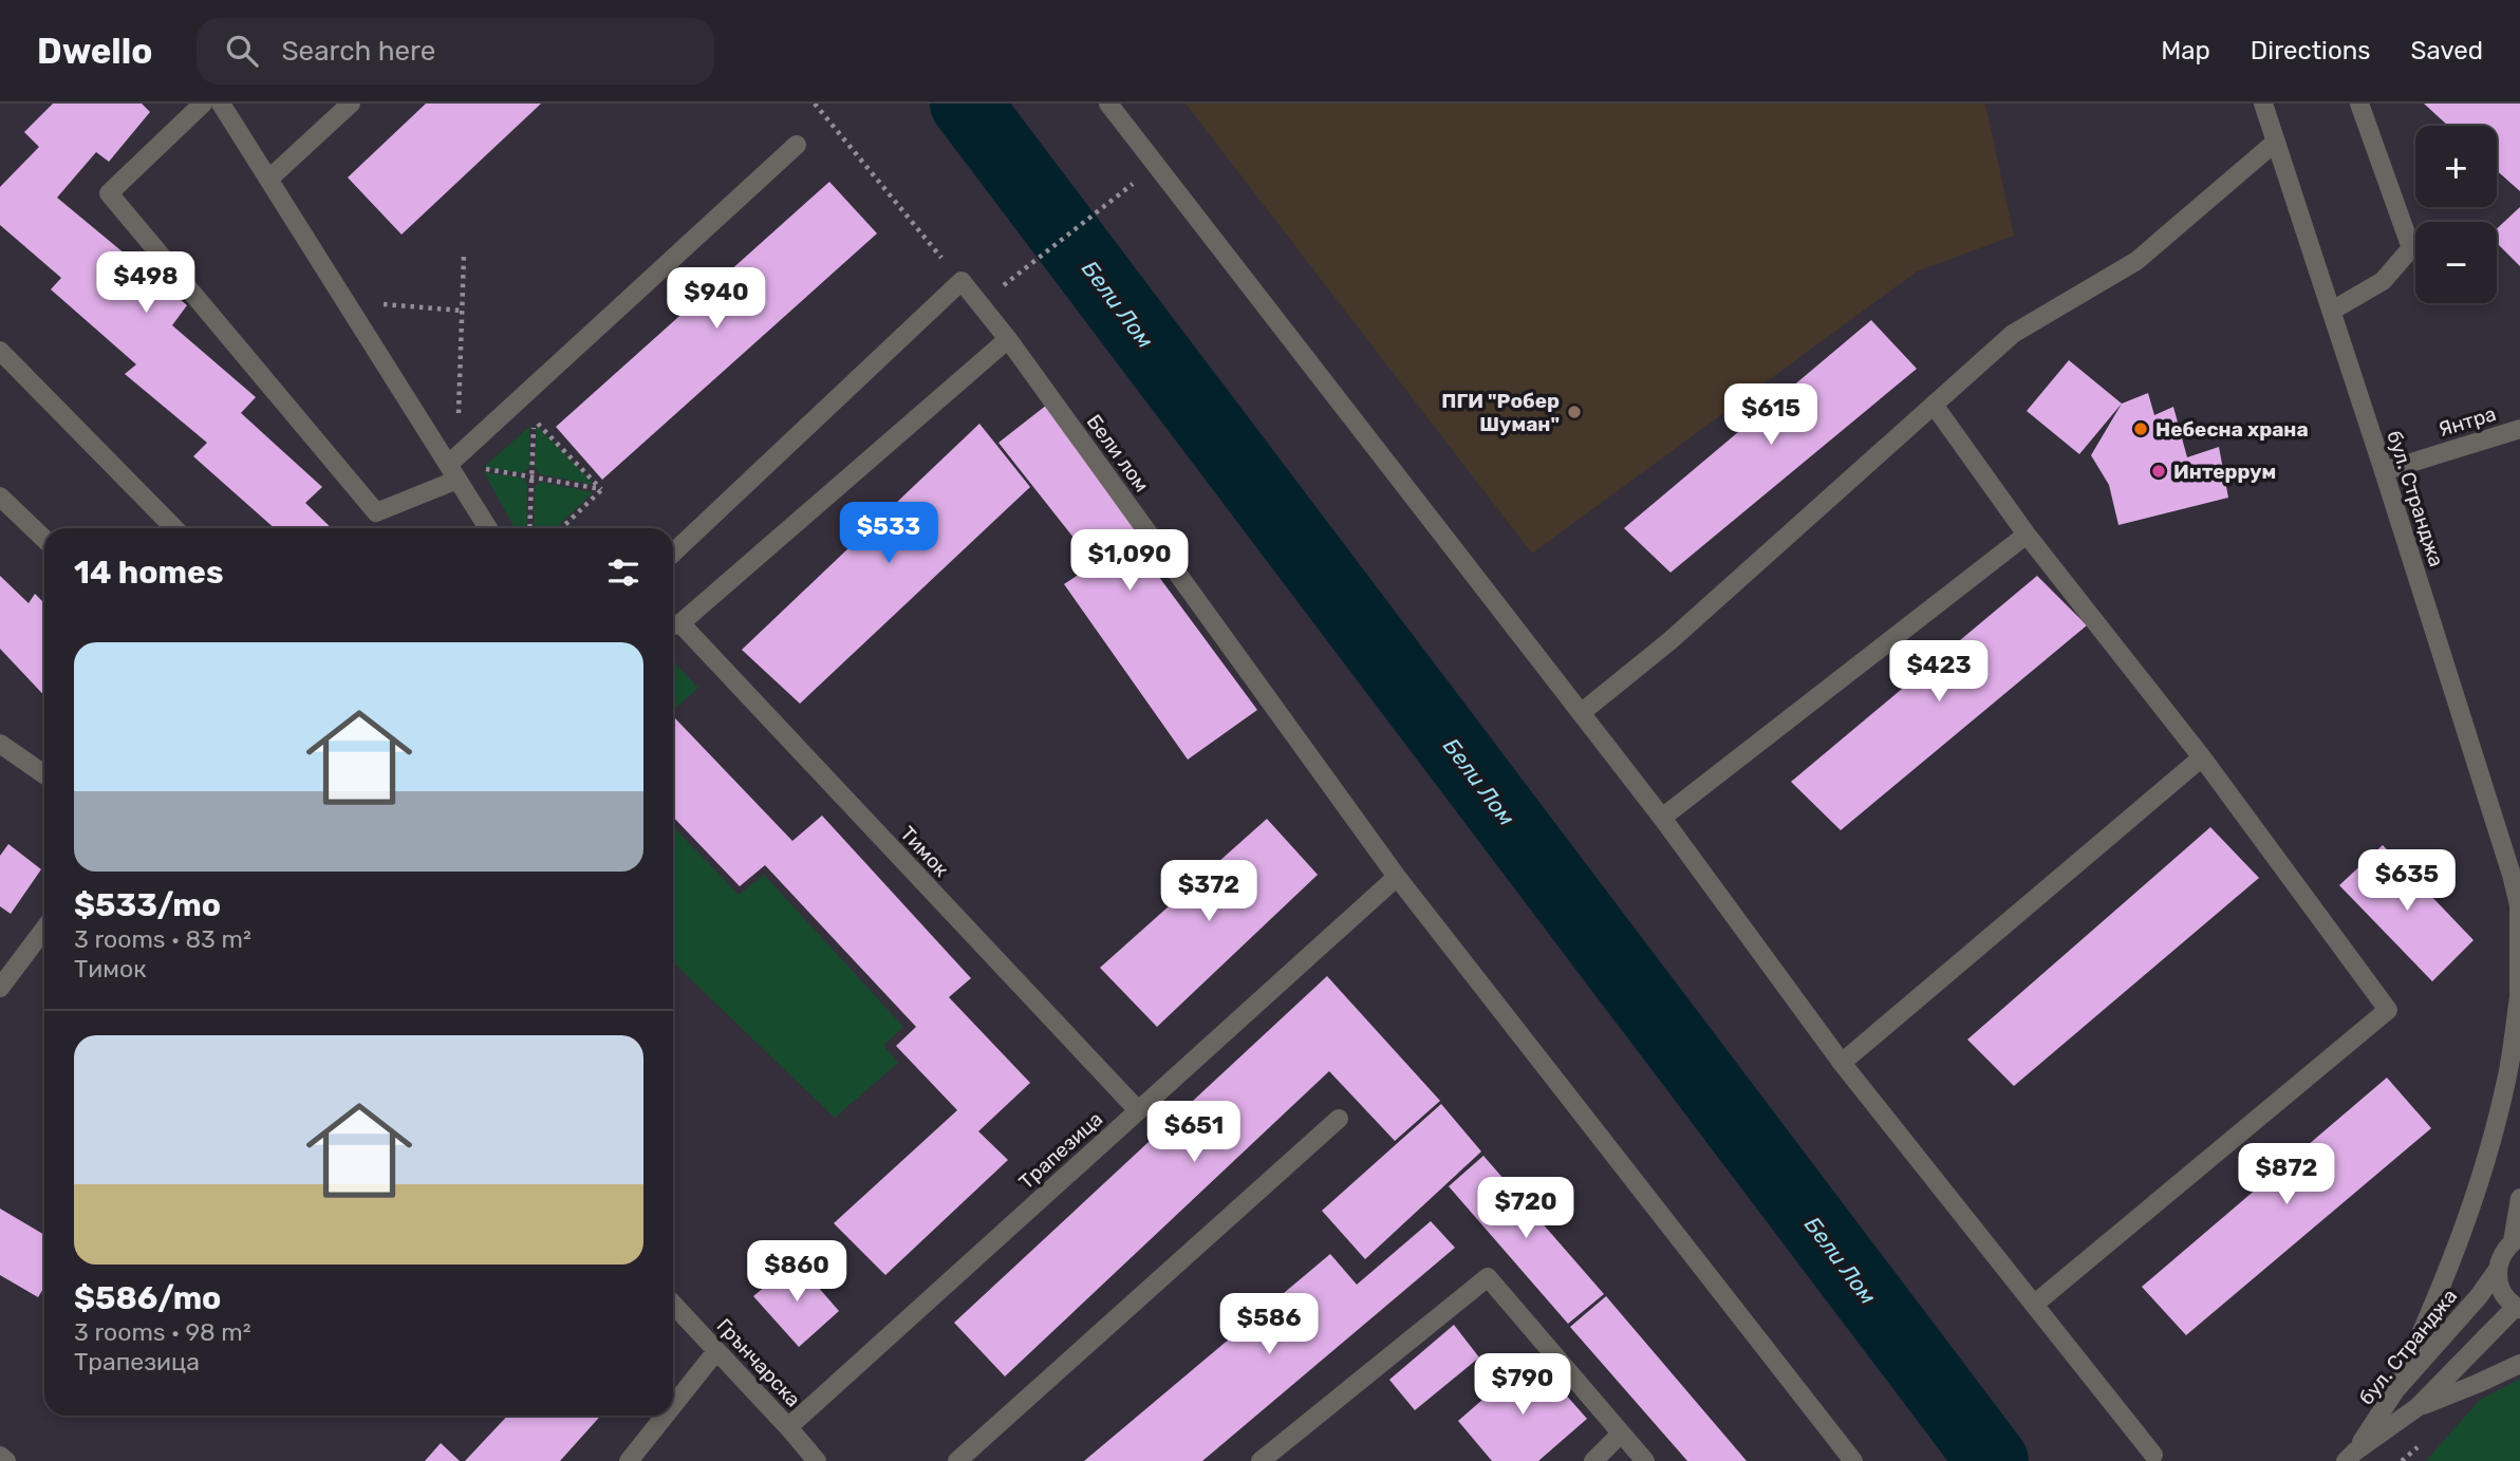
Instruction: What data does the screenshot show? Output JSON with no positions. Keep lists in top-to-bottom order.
{
  "streets": {
    "street": [
      "Янтра",
      "Бели лом",
      "бул. Странджа",
      "Тимок",
      "Трапезица",
      "Грънчарска"
    ]
  },
  "crossings": [
    ["Янтра", "бул. Странджа"],
    ["Бели лом", "Трапезица"],
    ["Тимок", "Трапезица"],
    ["Трапезица", "Грънчарска"]
  ],
  "water": ["Бели Лом"],
  "places": ["ПГИ \"Робер Шуман\"", "Небесна храна", "Интеррум"],
  "page": {
    "header": "Dwello",
    "search": "Search here",
    "nav": ["Map", "Directions", "Saved"],
    "map_buttons": ["+", "−"],
    "price": [
      "$498",
      "$940",
      "$615",
      "$533",
      "$1,090",
      "$423",
      "$635",
      "$372",
      "$651",
      "$872",
      "$720",
      "$860",
      "$586",
      "$790"
    ],
    "heading": "14 homes",
    "list": [
      {
        "name": "$533/mo",
        "note": "3 rooms · 83 m² · Тимок"
      },
      {
        "name": "$586/mo",
        "note": "3 rooms · 98 m² · Трапезица"
      }
    ]
  }
}
